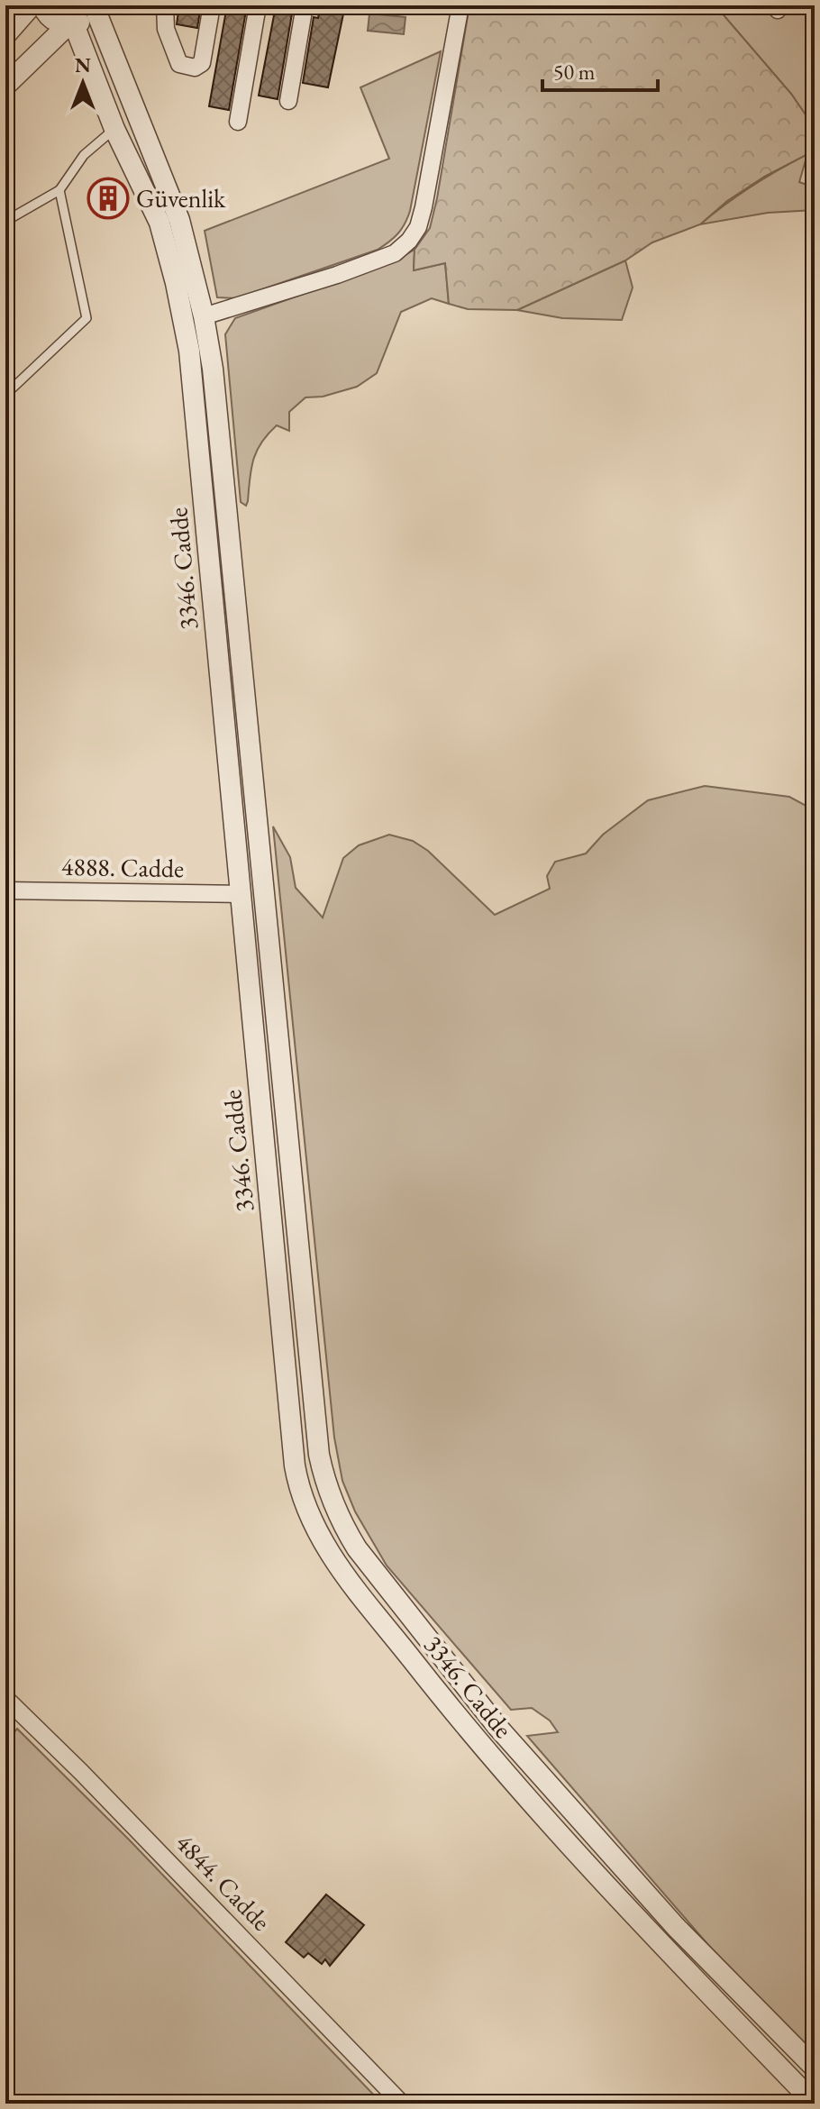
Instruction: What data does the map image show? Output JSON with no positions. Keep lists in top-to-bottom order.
{
  "streets": {
    "street": ["3346. Cadde", "4888. Cadde", "4844. Cadde"]
  },
  "crossings": [
    ["3346. Cadde", "4888. Cadde"]
  ],
  "places": {
    "building": ["Güvenlik"]
  },
  "scale_bar": "50 m",
  "north": "top"
}
